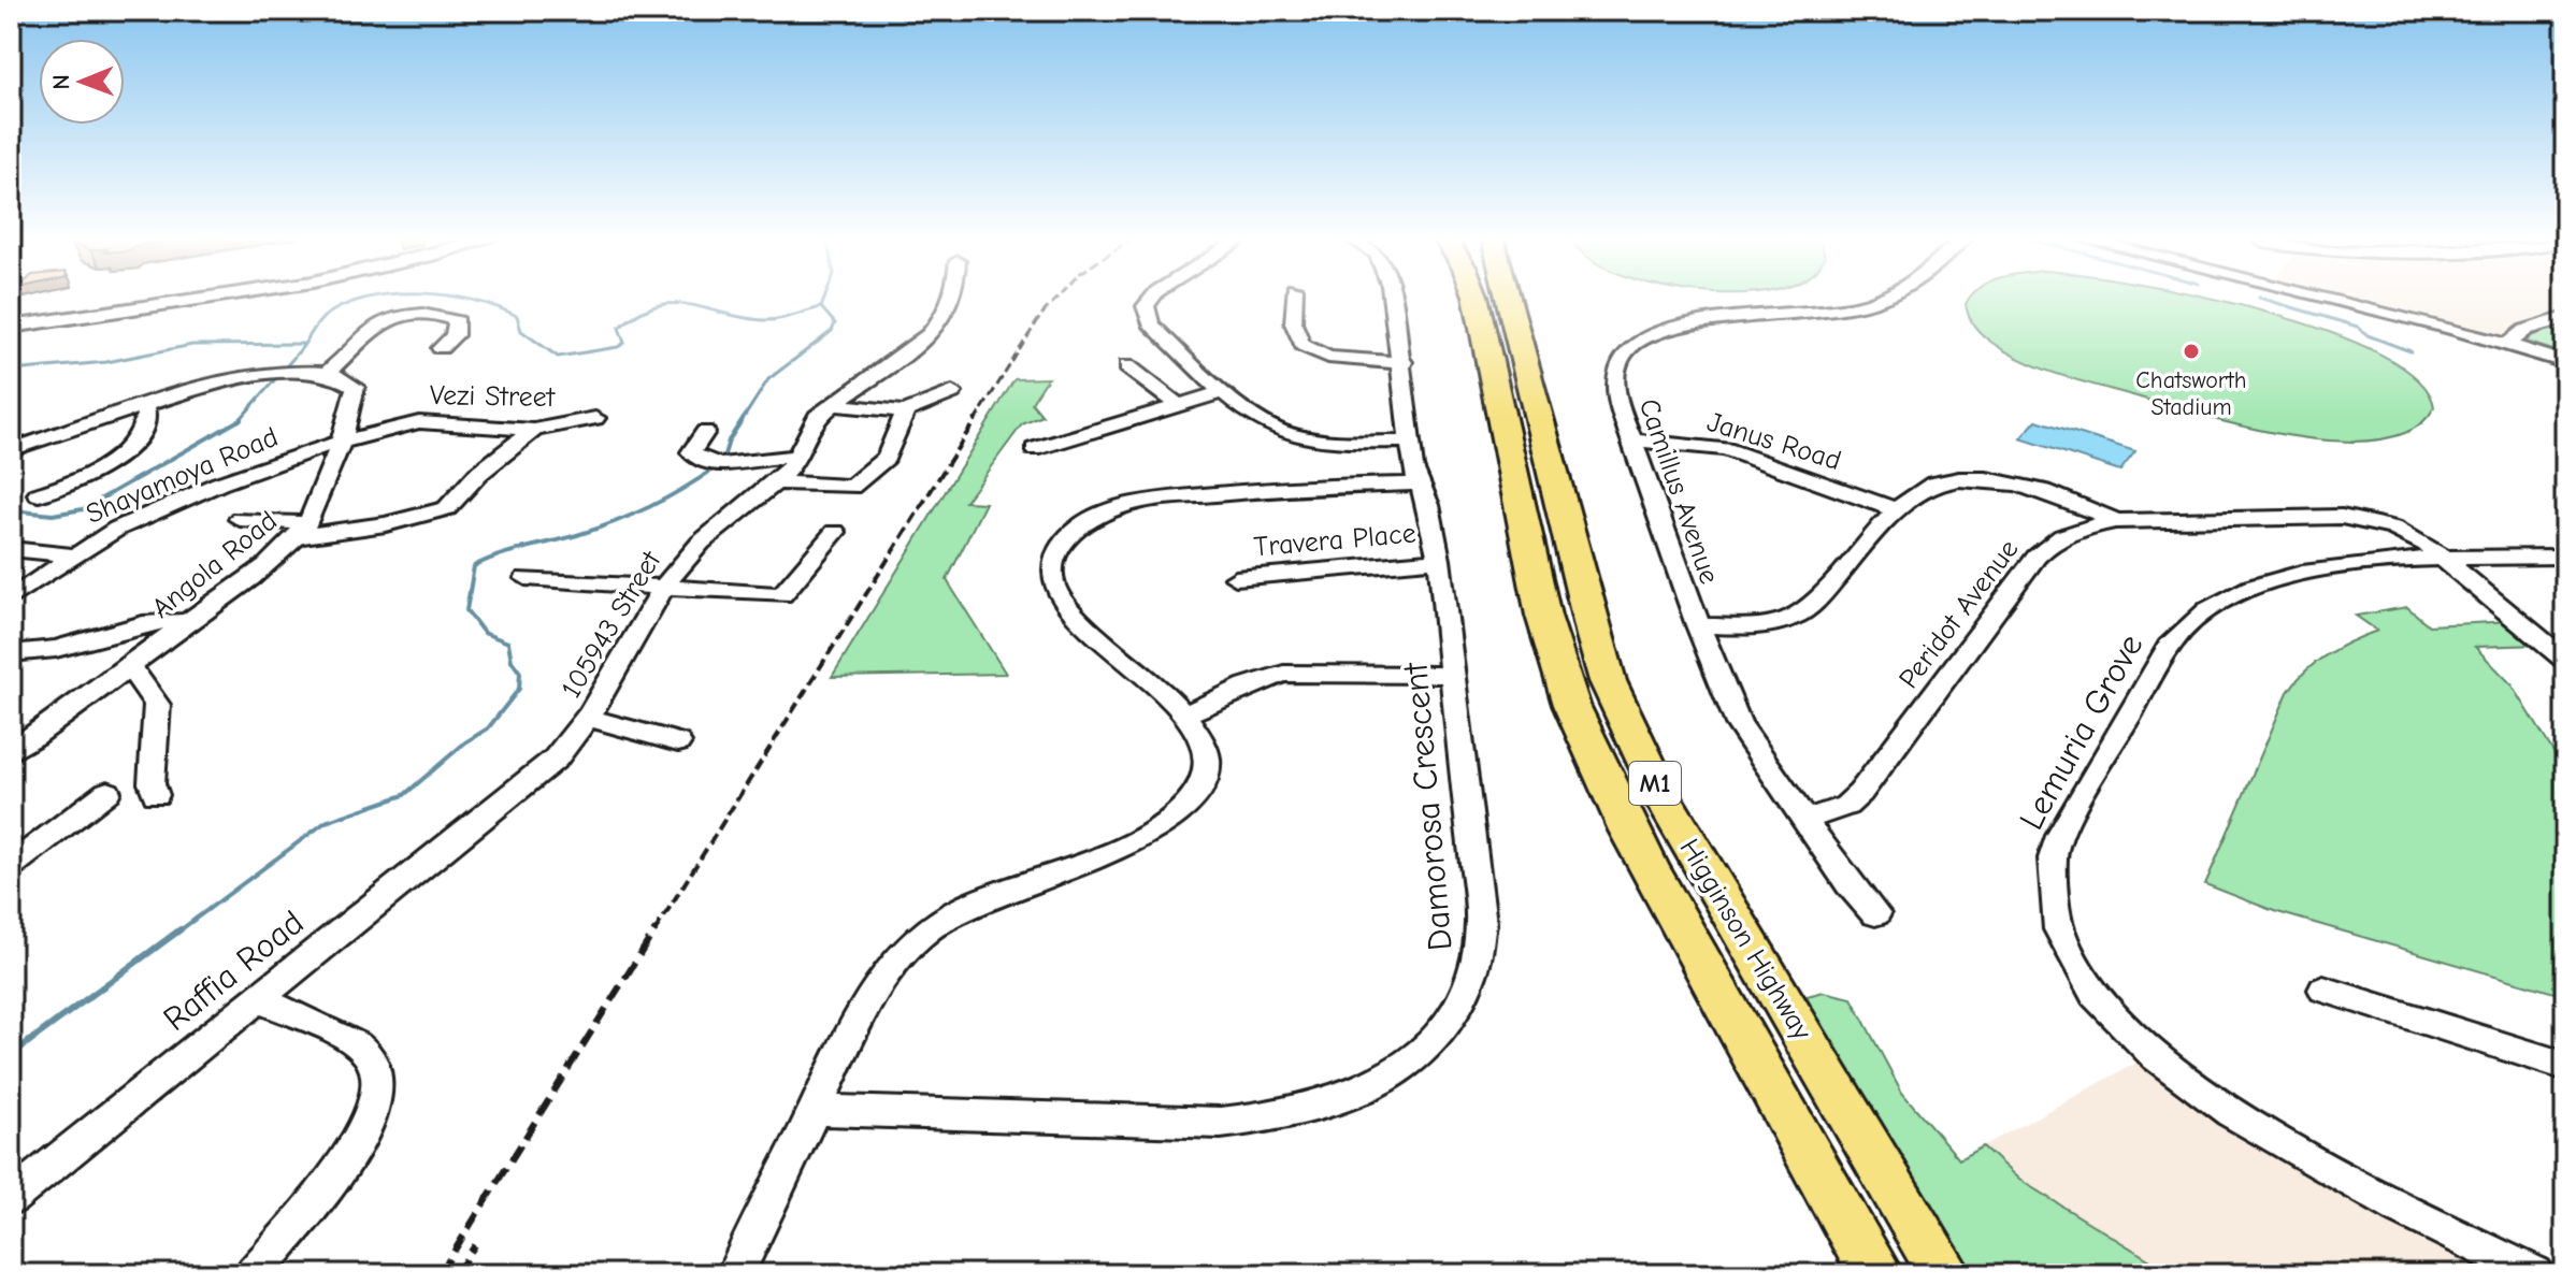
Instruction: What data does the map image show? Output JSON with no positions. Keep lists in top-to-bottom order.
{
  "streets": {
    "highway": ["M1", "Higginson Highway"],
    "street": [
      "Vezi Street",
      "Janus Road",
      "Shayamoya Road",
      "Camillus Avenue",
      "Travera Place",
      "Angola Road",
      "Peridot Avenue",
      "105943 Street",
      "Lemuria Grove",
      "Damorosa Crescent",
      "Raffia Road"
    ]
  },
  "crossings": [
    ["Vezi Street", "Shayamoya Road"],
    ["Vezi Street", "Angola Road"],
    ["Janus Road", "Camillus Avenue"],
    ["Shayamoya Road", "Angola Road"],
    ["Camillus Avenue", "Peridot Avenue"],
    ["Travera Place", "Damorosa Crescent"],
    ["Peridot Avenue", "Lemuria Grove"],
    ["105943 Street", "Raffia Road"]
  ],
  "places": ["Chatsworth Stadium"],
  "north": "left"
}
